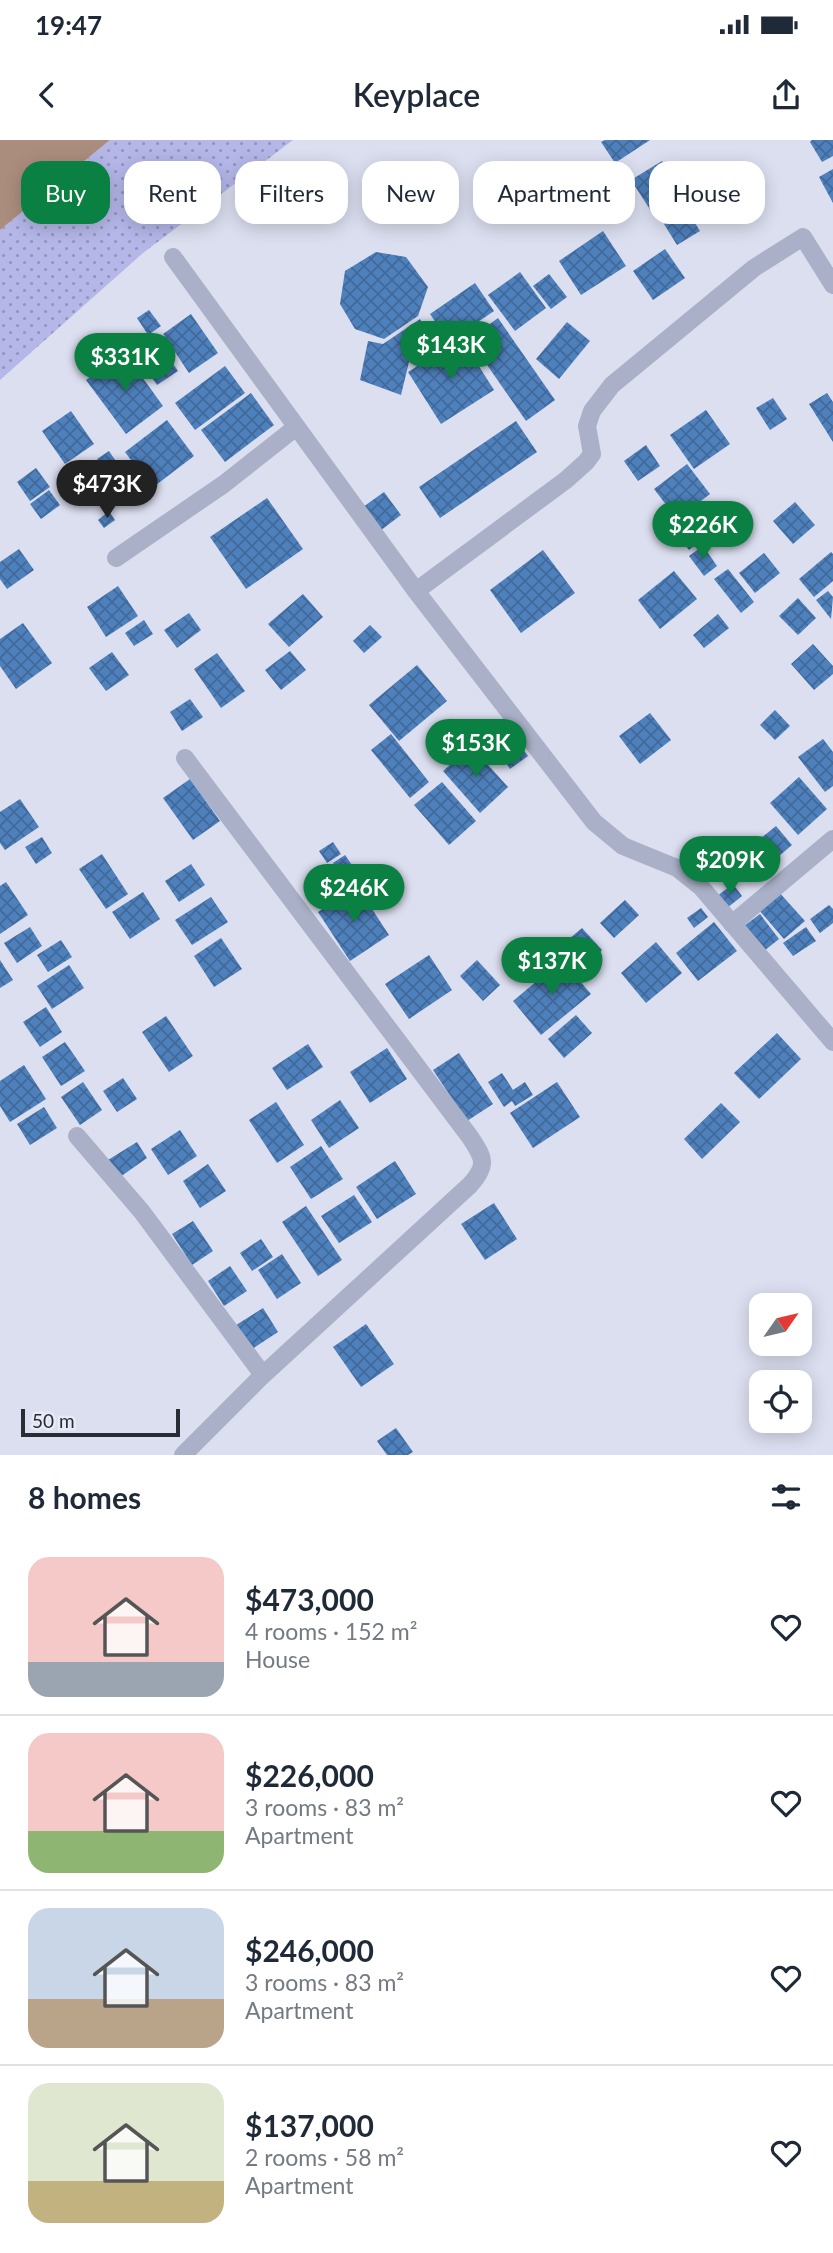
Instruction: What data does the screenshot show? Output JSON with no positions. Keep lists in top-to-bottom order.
{
  "scale_bar": "50 m",
  "north": "top right",
  "page": {
    "status": "19:47",
    "header": "Keyplace",
    "chip": [
      "Buy",
      "Rent",
      "Filters",
      "New",
      "Apartment",
      "House"
    ],
    "price": [
      "$143K",
      "$331K",
      "$473K",
      "$226K",
      "$153K",
      "$209K",
      "$246K",
      "$137K"
    ],
    "scale": "50 m",
    "heading": "8 homes",
    "list": [
      {
        "name": "$473,000",
        "note": "4 rooms · 152 m² · House"
      },
      {
        "name": "$226,000",
        "note": "3 rooms · 83 m² · Apartment"
      },
      {
        "name": "$246,000",
        "note": "3 rooms · 83 m² · Apartment"
      },
      {
        "name": "$137,000",
        "note": "2 rooms · 58 m² · Apartment"
      }
    ]
  }
}
